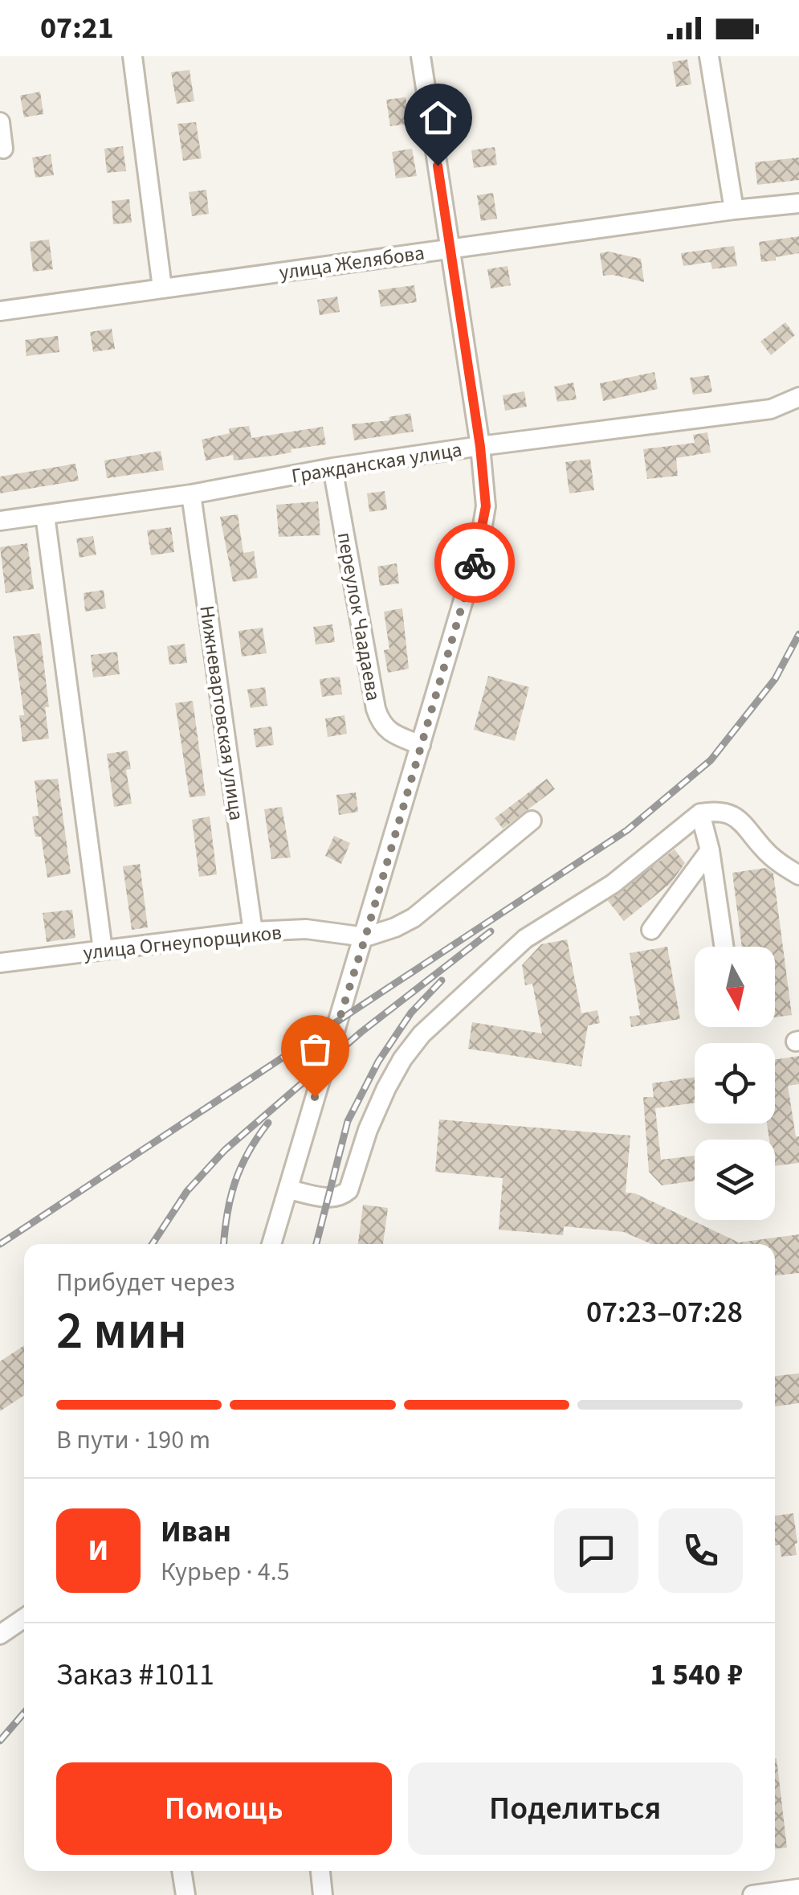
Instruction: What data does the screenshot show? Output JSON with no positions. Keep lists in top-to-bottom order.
{
  "streets": {
    "street": [
      "улица Желябова",
      "Гражданская улица",
      "переулок Чаадаева",
      "Нижневартовская улица",
      "улица Огнеупорщиков"
    ]
  },
  "crossings": [
    ["Гражданская улица", "переулок Чаадаева"],
    ["Гражданская улица", "Нижневартовская улица"],
    ["Нижневартовская улица", "улица Огнеупорщиков"]
  ],
  "north": "bottom",
  "page": {
    "status": "07:21",
    "heading": ["2 мин", "Прибудет через", "07:23–07:28"],
    "panel": [
      "Иван",
      "Курьер · 4.5",
      "Заказ #1011",
      "1 540 ₽"
    ],
    "bar": "В пути · 190 m",
    "round": "И",
    "buttons": ["Помощь", "Поделиться"]
  }
}
